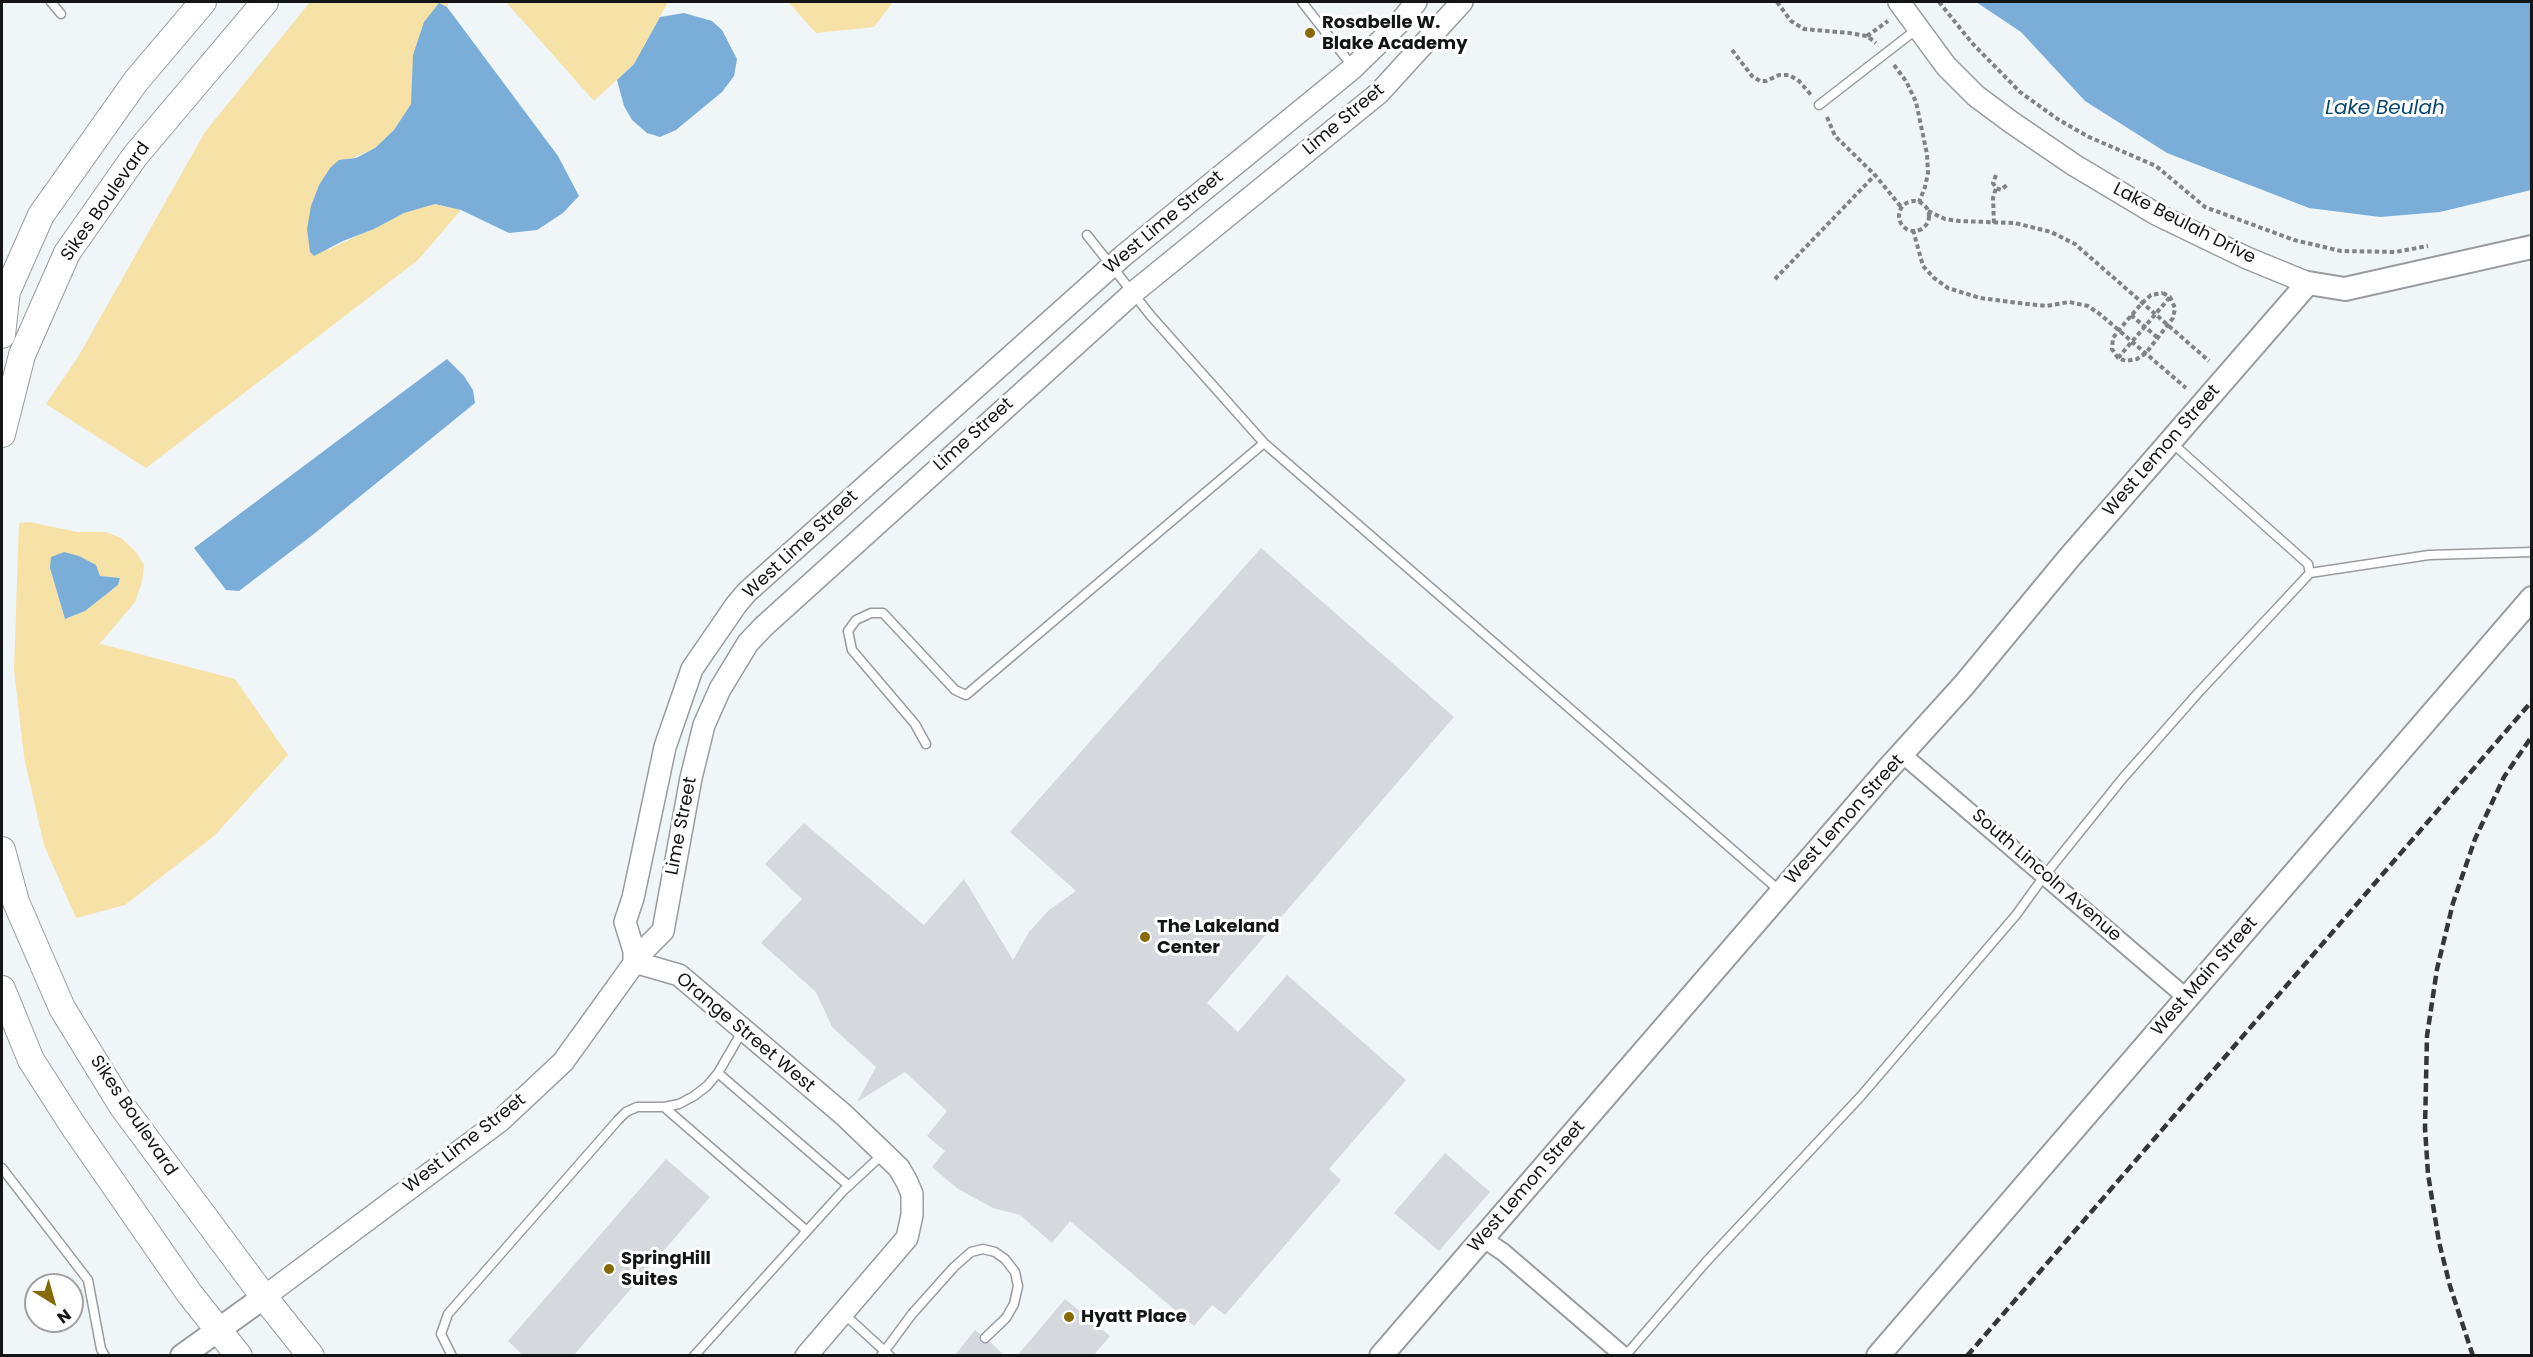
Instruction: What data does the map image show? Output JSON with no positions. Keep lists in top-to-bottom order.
{
  "streets": {
    "main road": [
      "Sikes Boulevard",
      "West Lime Street",
      "Lake Beulah Drive",
      "West Lemon Street",
      "West Main Street"
    ],
    "street": ["Lime Street", "South Lincoln Avenue", "Orange Street West"]
  },
  "crossings": [
    ["Lime Street", "West Lime Street"],
    ["Lime Street", "Orange Street West"],
    ["Sikes Boulevard", "West Lime Street"],
    ["West Lime Street", "Orange Street West"],
    ["Lake Beulah Drive", "West Lemon Street"],
    ["West Lemon Street", "South Lincoln Avenue"],
    ["South Lincoln Avenue", "West Main Street"]
  ],
  "water": ["Lake Beulah"],
  "places": [
    "Rosabelle W. Blake Academy",
    "The Lakeland Center",
    "SpringHill Suites",
    "Hyatt Place"
  ],
  "north": "bottom right"
}
